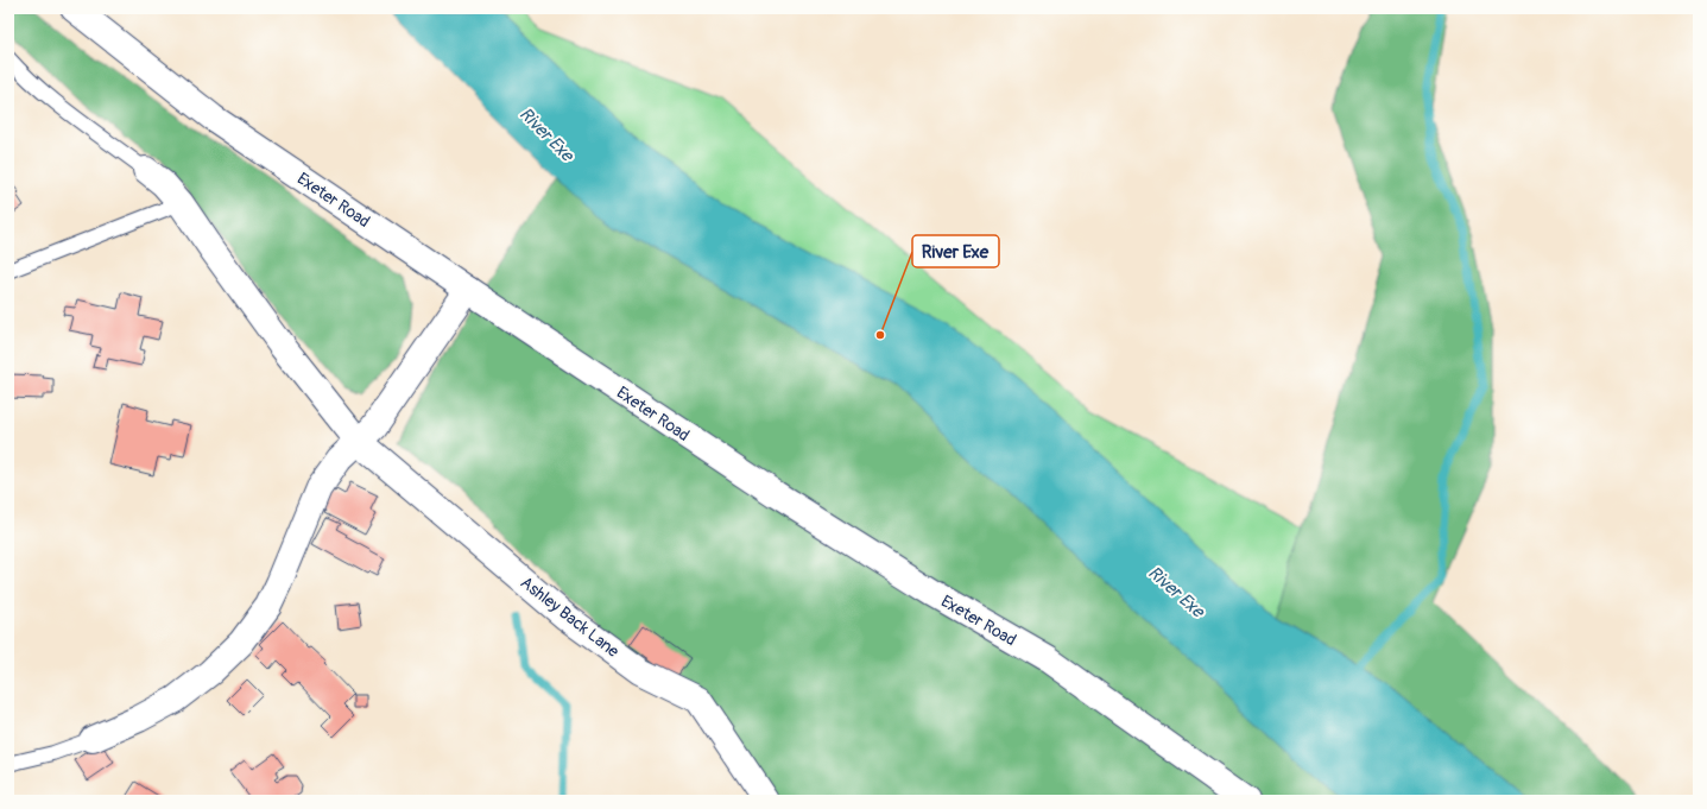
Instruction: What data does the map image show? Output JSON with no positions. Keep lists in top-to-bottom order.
{
  "streets": {
    "street": ["Exeter Road", "Ashley Back Lane"]
  },
  "water": ["River Exe"],
  "places": ["River Exe"]
}
